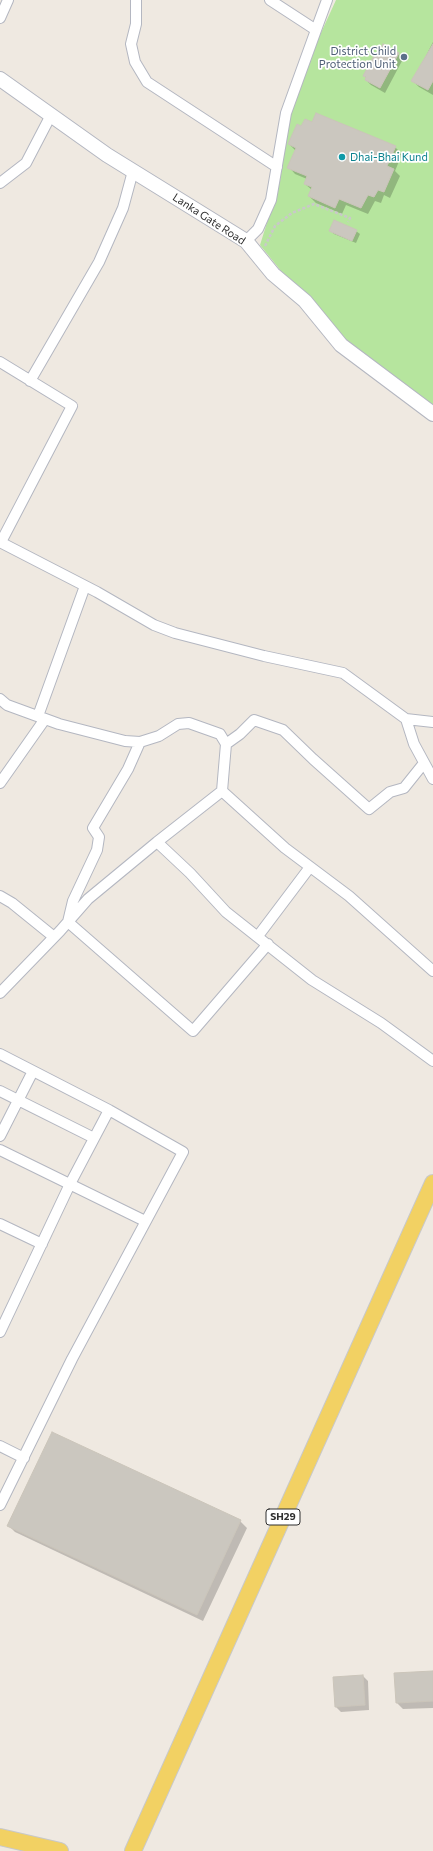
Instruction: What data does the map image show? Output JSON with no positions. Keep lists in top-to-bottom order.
{
  "streets": {
    "main road": ["SH29"],
    "street": ["Lanka Gate Road"]
  },
  "places": ["District Child Protection Unit", "Dhai-Bhai Kund"]
}
